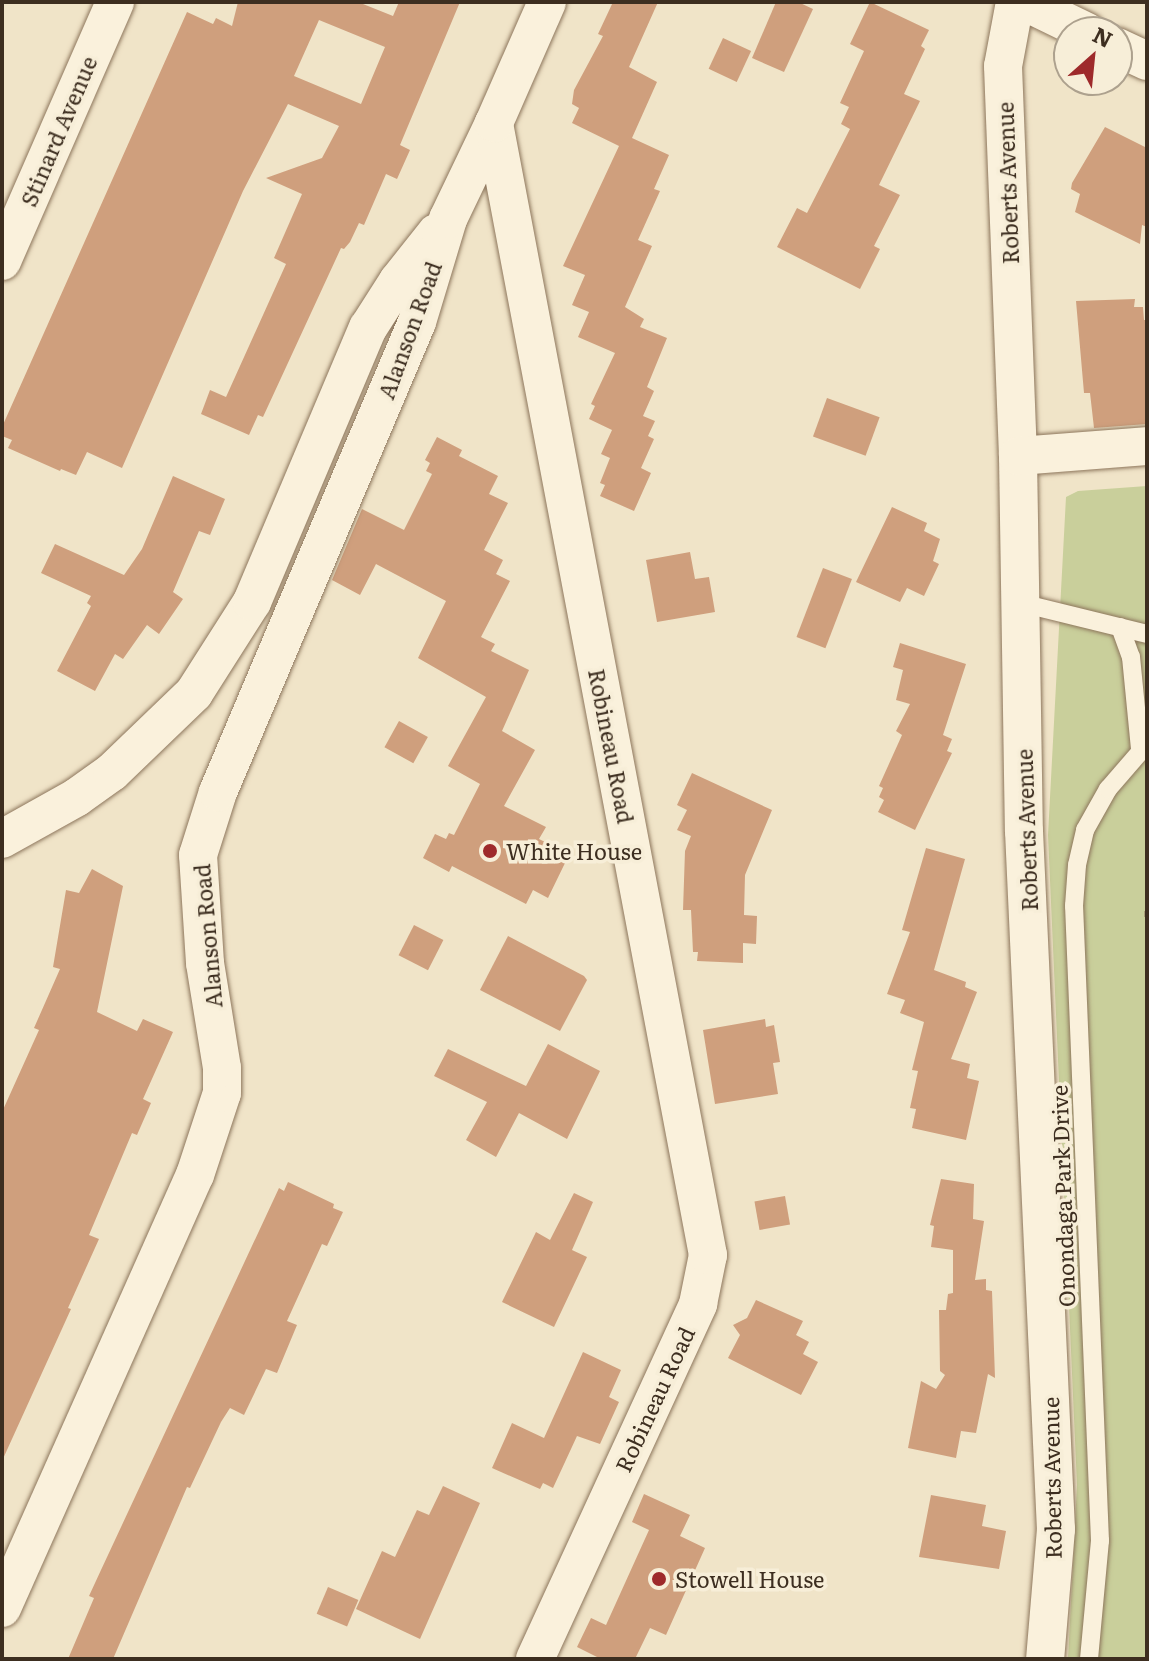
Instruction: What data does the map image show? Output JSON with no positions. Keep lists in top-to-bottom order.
{
  "streets": {
    "street": [
      "Stinard Avenue",
      "Roberts Avenue",
      "Alanson Road",
      "Robineau Road"
    ],
    "lane": ["Onondaga Park Drive"]
  },
  "crossings": [
    ["Alanson Road", "Robineau Road"]
  ],
  "places": ["White House", "Stowell House"],
  "north": "top right"
}
